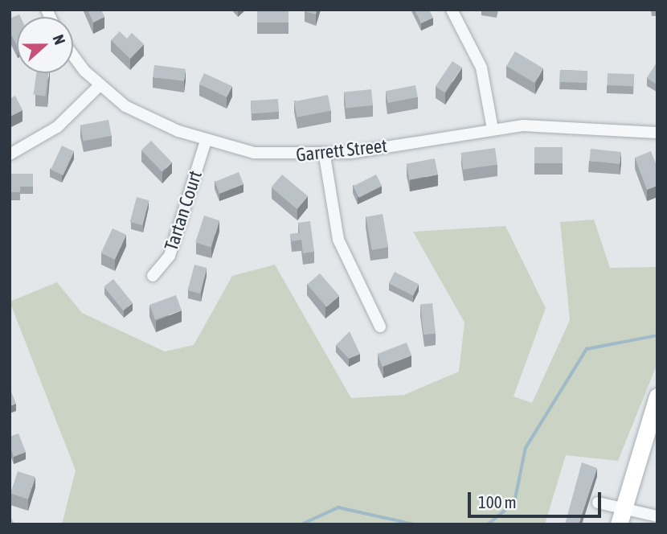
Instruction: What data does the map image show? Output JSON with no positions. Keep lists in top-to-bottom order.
{
  "streets": {
    "street": ["Garrett Street", "Tartan Court"]
  },
  "crossings": [
    ["Garrett Street", "Tartan Court"]
  ],
  "scale_bar": "100 m",
  "north": "right"
}
